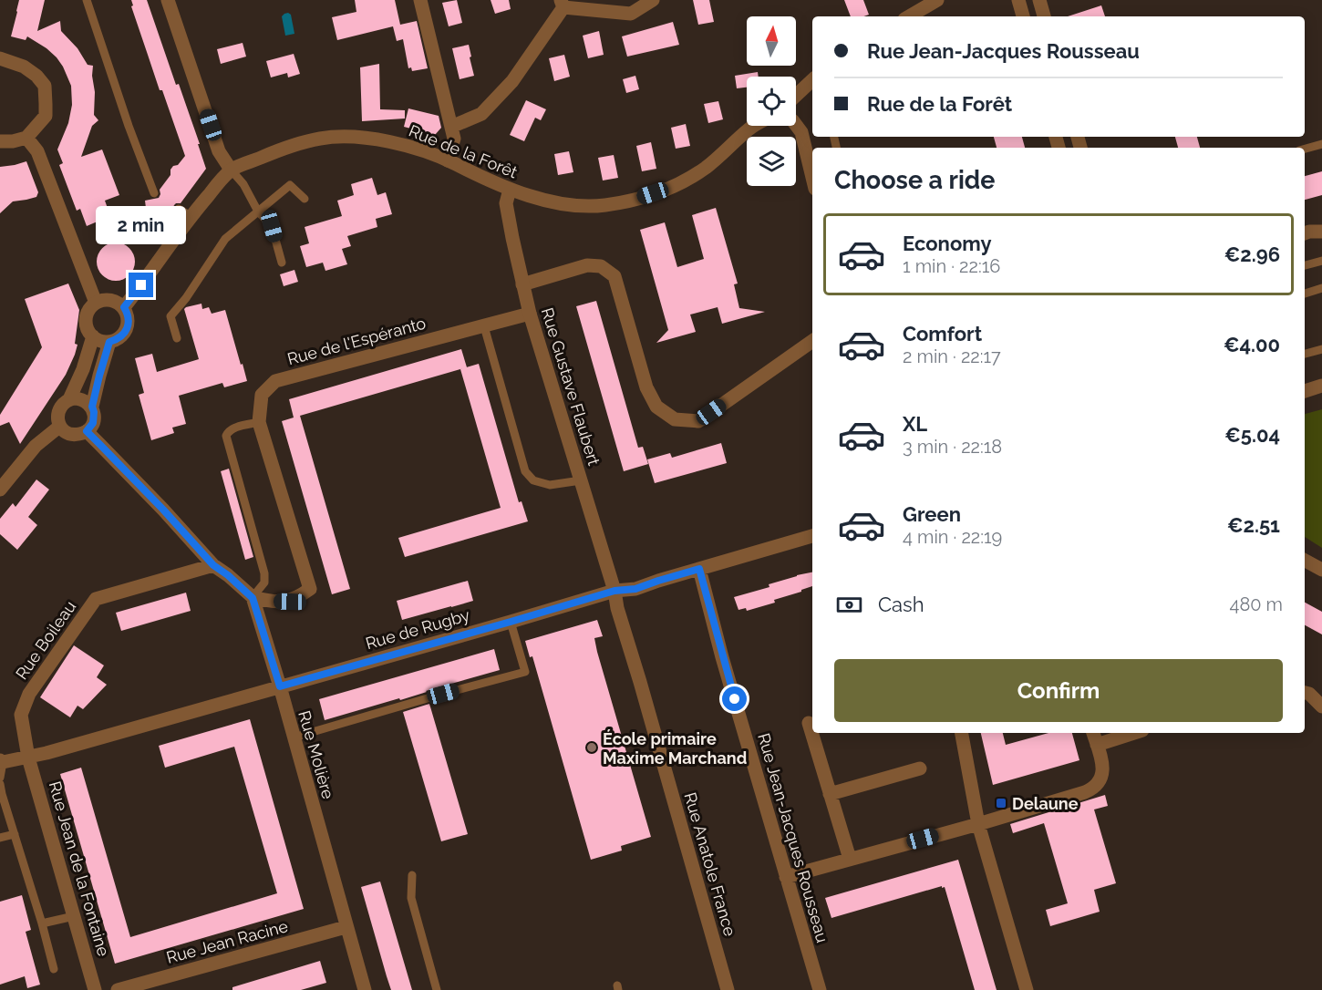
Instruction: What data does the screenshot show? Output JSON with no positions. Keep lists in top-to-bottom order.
{
  "streets": {
    "street": [
      "Rue de la Forêt",
      "Rue de l'Espéranto",
      "Rue Gustave Flaubert",
      "Rue de Rugby",
      "Rue Boileau",
      "Rue Molière",
      "Rue Jean-Jacques Rousseau",
      "Rue Anatole France",
      "Rue Jean de la Fontaine",
      "Rue Jean Racine"
    ]
  },
  "crossings": [
    ["Rue de la Forêt", "Rue Gustave Flaubert"],
    ["Rue de l'Espéranto", "Rue Gustave Flaubert"],
    ["Rue de l'Espéranto", "Rue Molière"],
    ["Rue Gustave Flaubert", "Rue de Rugby"],
    ["Rue Gustave Flaubert", "Rue Anatole France"],
    ["Rue de Rugby", "Rue Boileau"],
    ["Rue de Rugby", "Rue Molière"],
    ["Rue de Rugby", "Rue Jean-Jacques Rousseau"],
    ["Rue de Rugby", "Rue Anatole France"],
    ["Rue de Rugby", "Rue Jean de la Fontaine"],
    ["Rue Boileau", "Rue Jean de la Fontaine"],
    ["Rue Molière", "Rue Jean Racine"]
  ],
  "places": {
    "other": ["École primaire Maxime Marchand"],
    "transit": ["Delaune"]
  },
  "north": "top",
  "page": {
    "banner": ["Rue Jean-Jacques Rousseau", "Rue de la Forêt"],
    "heading": "Choose a ride",
    "bubble": "2 min",
    "list": [
      {
        "name": "Economy",
        "note": "1 min · 22:16",
        "value": "€2.96"
      },
      {
        "name": "Comfort",
        "note": "2 min · 22:17",
        "value": "€4.00"
      },
      {
        "name": "XL",
        "note": "3 min · 22:18",
        "value": "€5.04"
      },
      {
        "name": "Green",
        "note": "4 min · 22:19",
        "value": "€2.51"
      }
    ],
    "pay": ["Cash", "480 m"],
    "buttons": "Confirm"
  }
}
